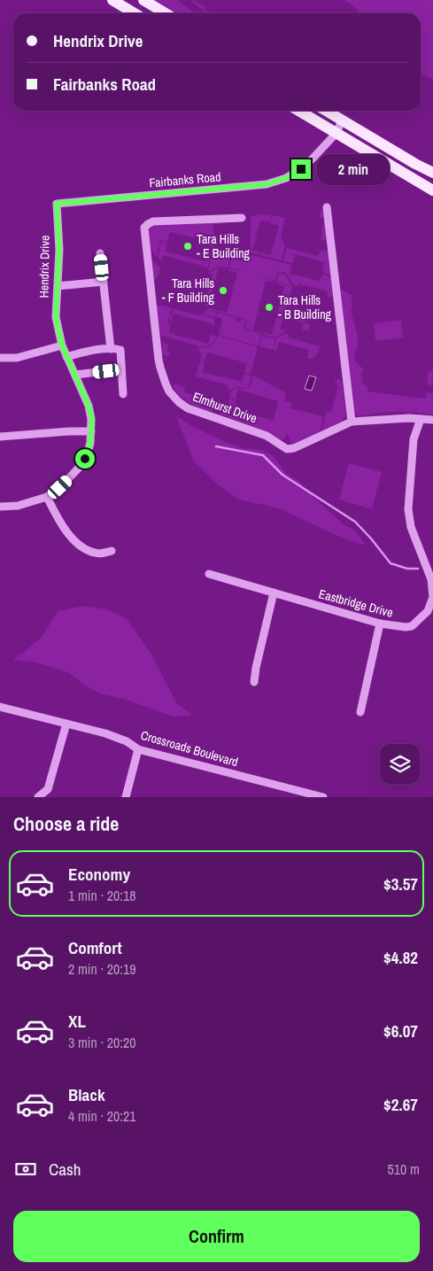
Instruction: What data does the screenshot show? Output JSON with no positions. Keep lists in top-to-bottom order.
{
  "streets": {
    "street": [
      "Fairbanks Road",
      "Hendrix Drive",
      "Elmhurst Drive",
      "Eastbridge Drive",
      "Crossroads Boulevard"
    ]
  },
  "crossings": [
    ["Fairbanks Road", "Hendrix Drive"],
    ["Elmhurst Drive", "Eastbridge Drive"]
  ],
  "places": ["Tara Hills - E Building", "Tara Hills - F Building", "Tara Hills - B Building"],
  "page": {
    "banner": ["Hendrix Drive", "Fairbanks Road"],
    "bubble": "2 min",
    "heading": "Choose a ride",
    "list": [
      {
        "name": "Economy",
        "note": "1 min · 20:18",
        "value": "$3.57"
      },
      {
        "name": "Comfort",
        "note": "2 min · 20:19",
        "value": "$4.82"
      },
      {
        "name": "XL",
        "note": "3 min · 20:20",
        "value": "$6.07"
      },
      {
        "name": "Black",
        "note": "4 min · 20:21",
        "value": "$2.67"
      }
    ],
    "pay": ["Cash", "510 m"],
    "buttons": "Confirm"
  }
}
